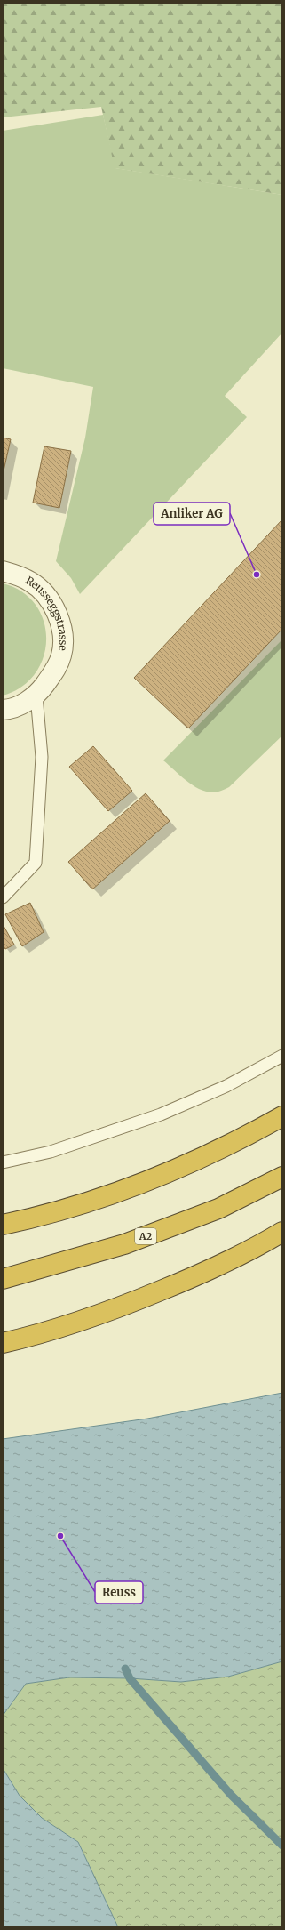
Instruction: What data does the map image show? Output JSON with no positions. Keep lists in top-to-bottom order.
{
  "streets": {
    "highway": ["A2"],
    "street": ["Reusseggstrasse"]
  },
  "places": ["Anliker AG", "Reuss"]
}
